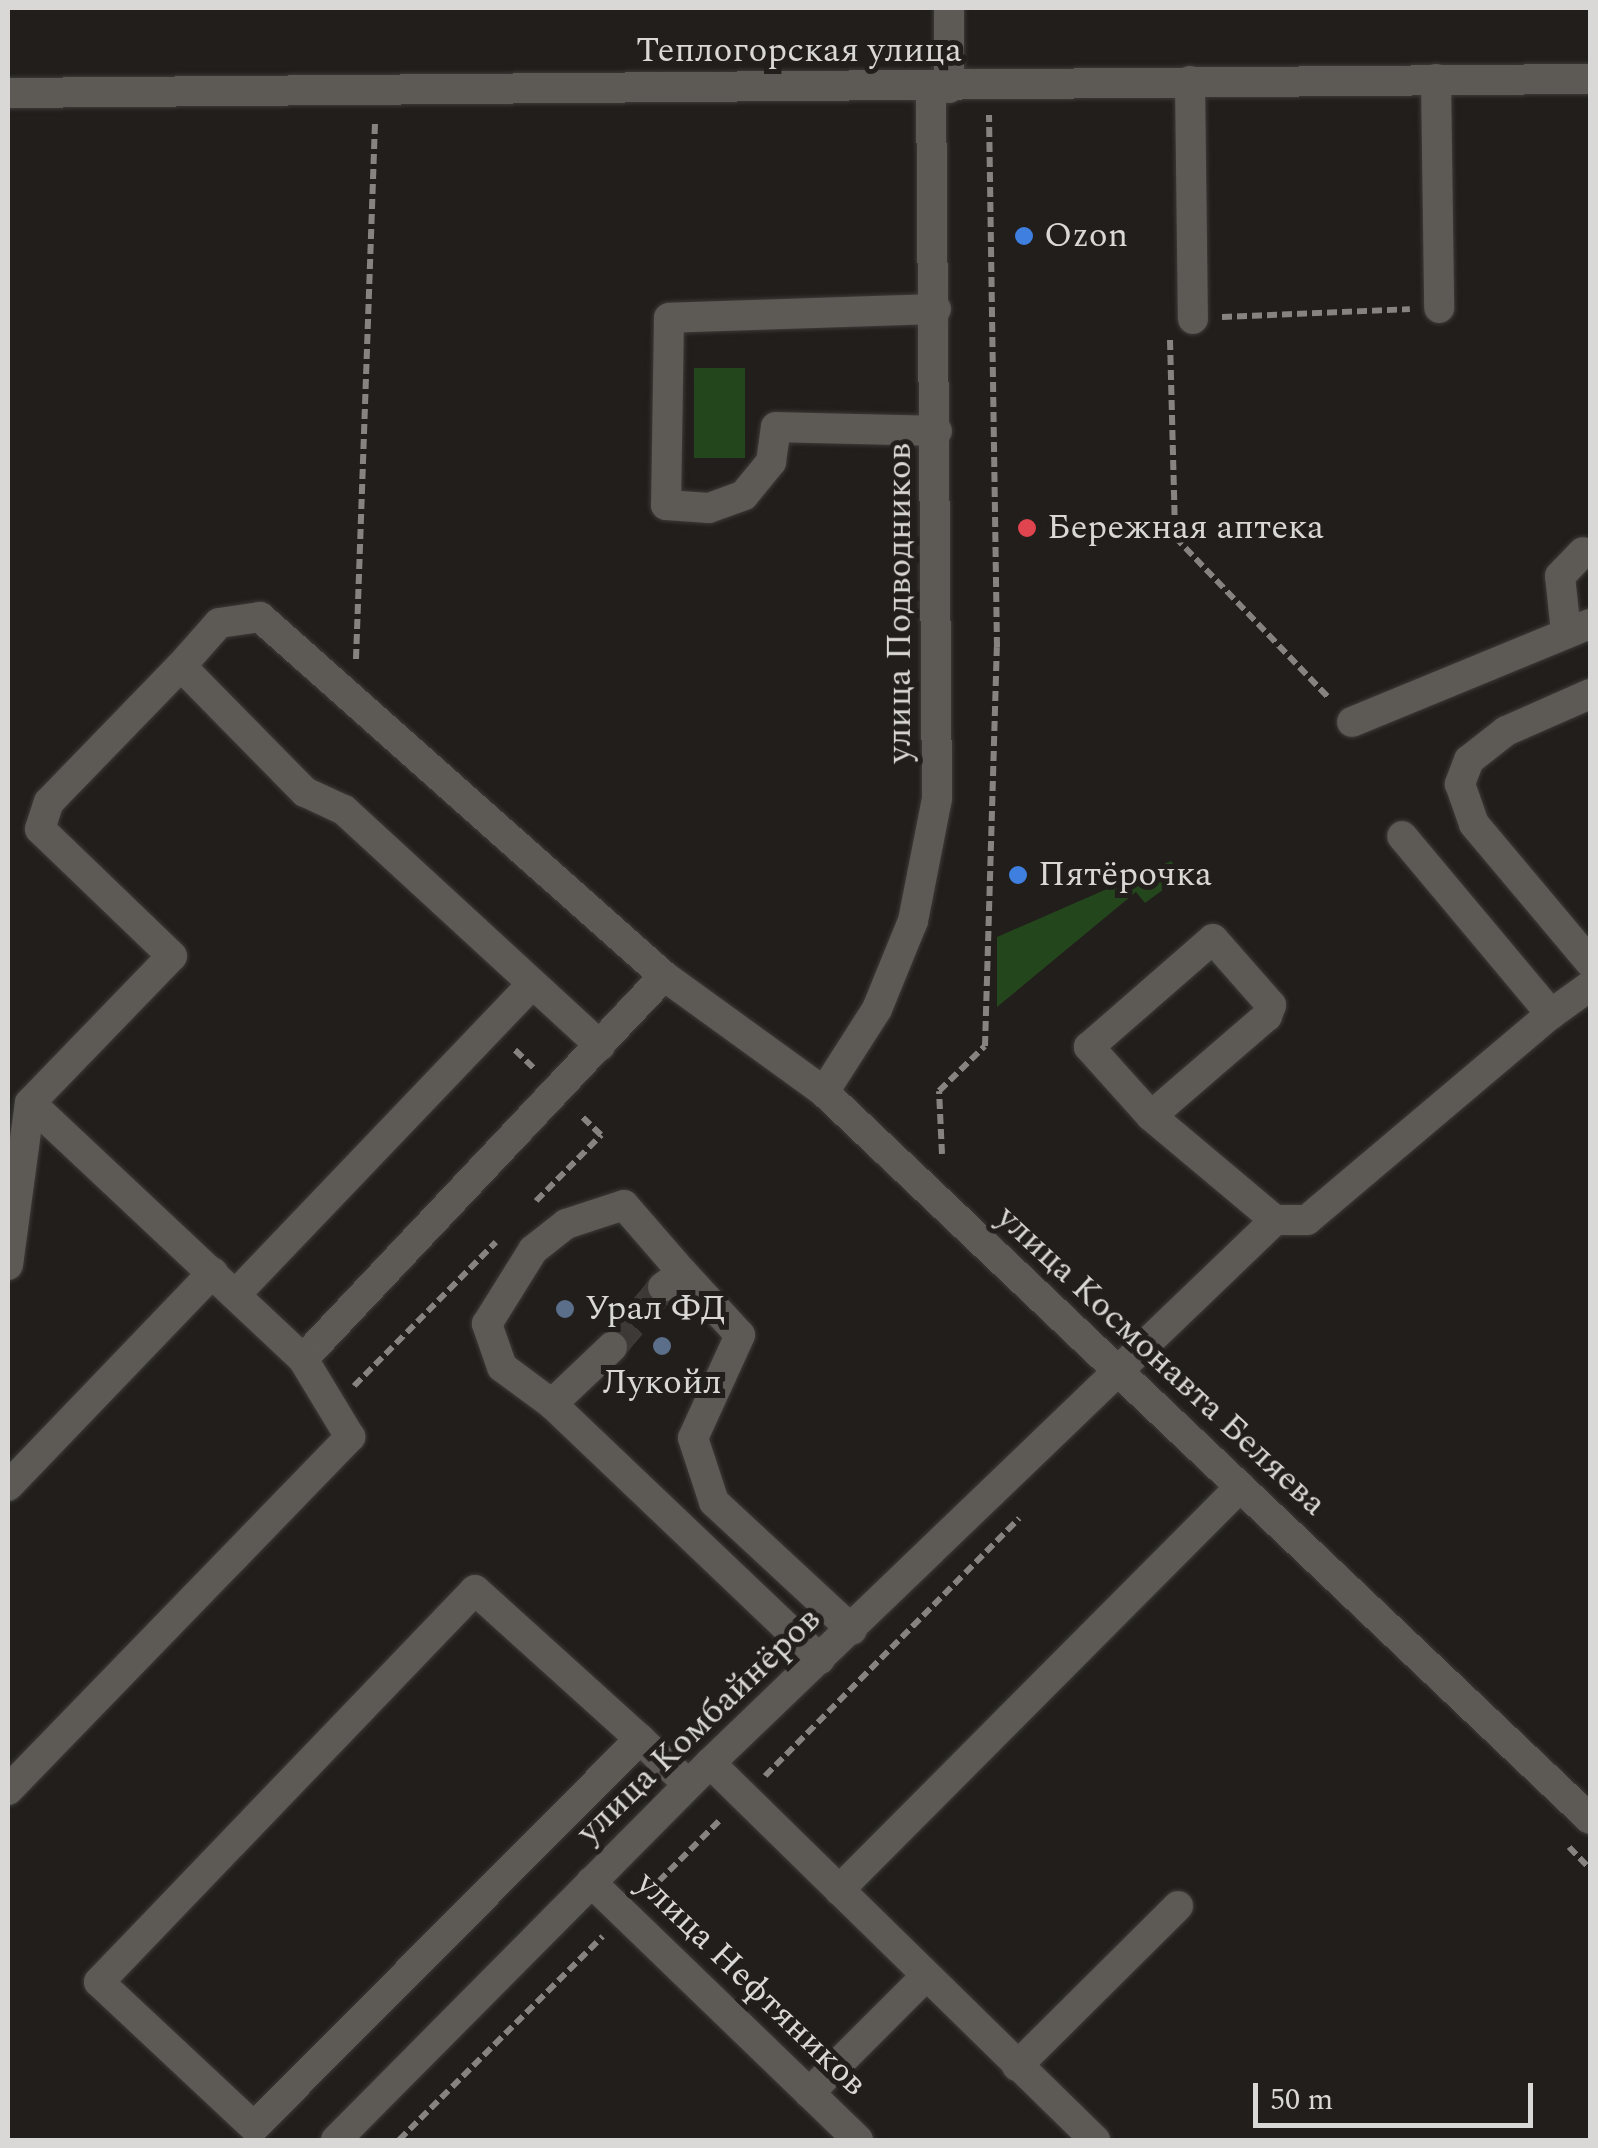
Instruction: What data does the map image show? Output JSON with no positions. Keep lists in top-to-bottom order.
{
  "streets": {
    "street": [
      "Теплогорская улица",
      "улица Подводников",
      "улица Космонавта Беляева",
      "улица Комбайнёров",
      "улица Нефтяников"
    ]
  },
  "crossings": [
    ["Теплогорская улица", "улица Подводников"],
    ["улица Подводников", "улица Космонавта Беляева"],
    ["улица Космонавта Беляева", "улица Комбайнёров"],
    ["улица Комбайнёров", "улица Нефтяников"]
  ],
  "places": [
    "Ozon",
    "Бережная аптека",
    "Пятёрочка",
    "Урал ФД",
    "Лукойл"
  ],
  "scale_bar": "50 m"
}
